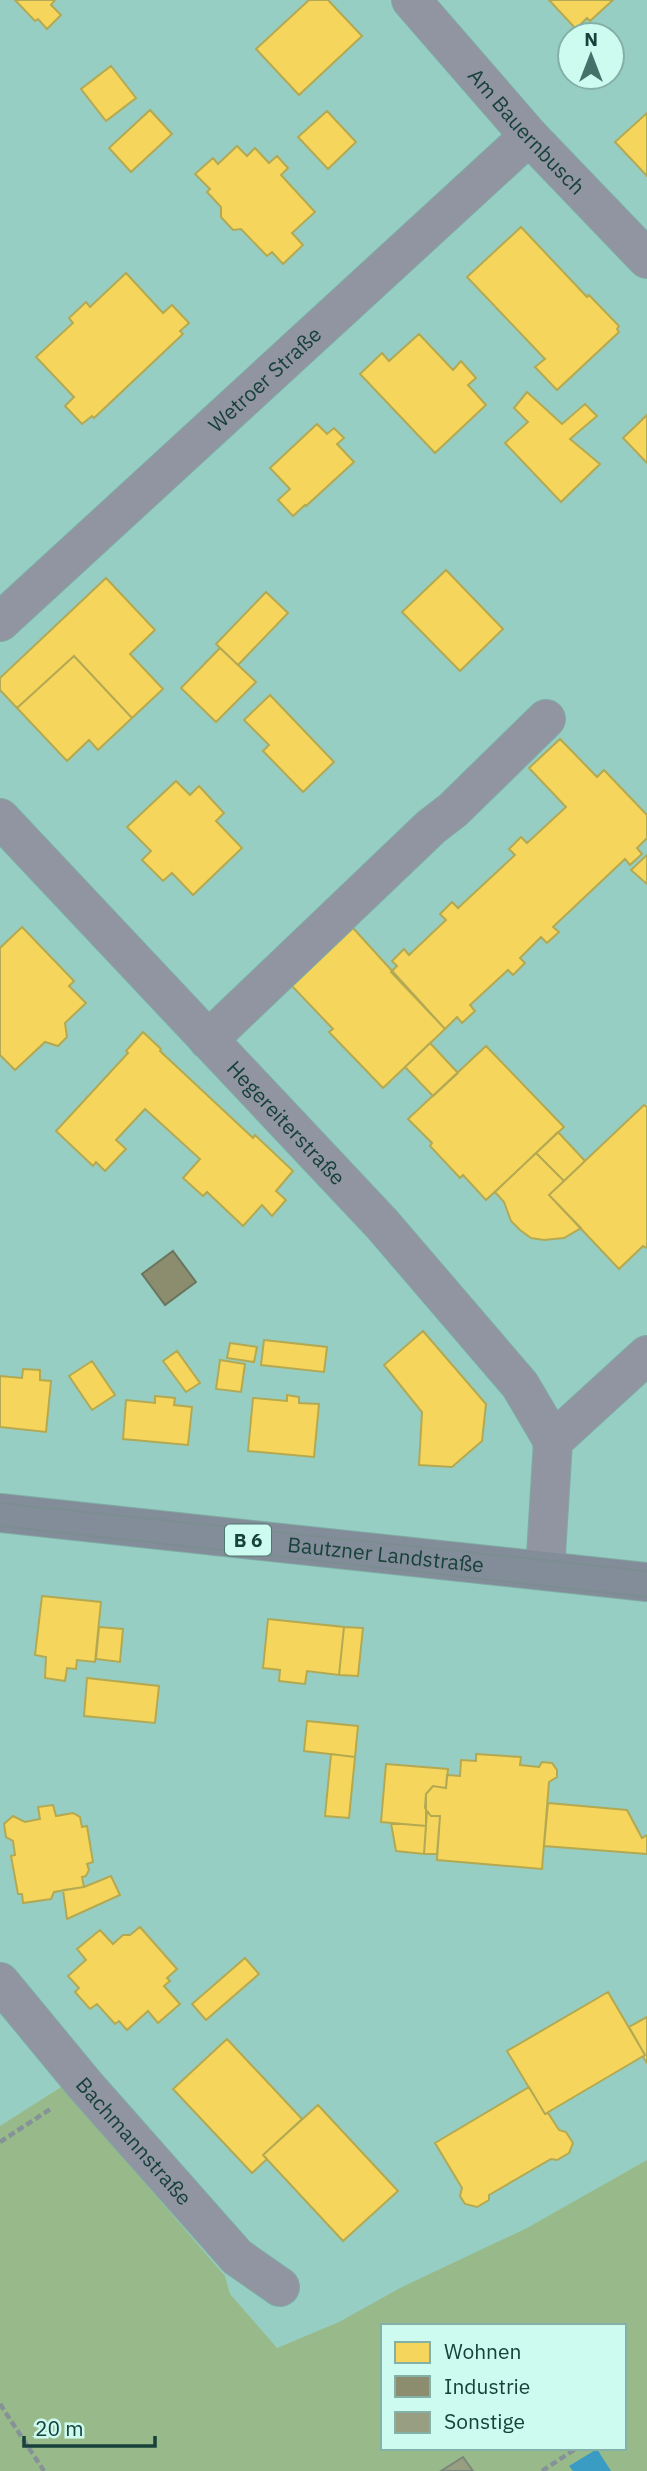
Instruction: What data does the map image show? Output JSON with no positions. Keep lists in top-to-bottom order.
{
  "streets": {
    "main road": ["B 6", "Bautzner Landstraße"],
    "street": [
      "Am Bauernbusch",
      "Wetroer Straße",
      "Hegereiterstraße",
      "Bachmannstraße"
    ]
  },
  "crossings": [
    ["Am Bauernbusch", "Wetroer Straße"]
  ],
  "legend": ["Wohnen", "Industrie", "Sonstige"],
  "scale_bar": "20 m",
  "north": "top"
}
